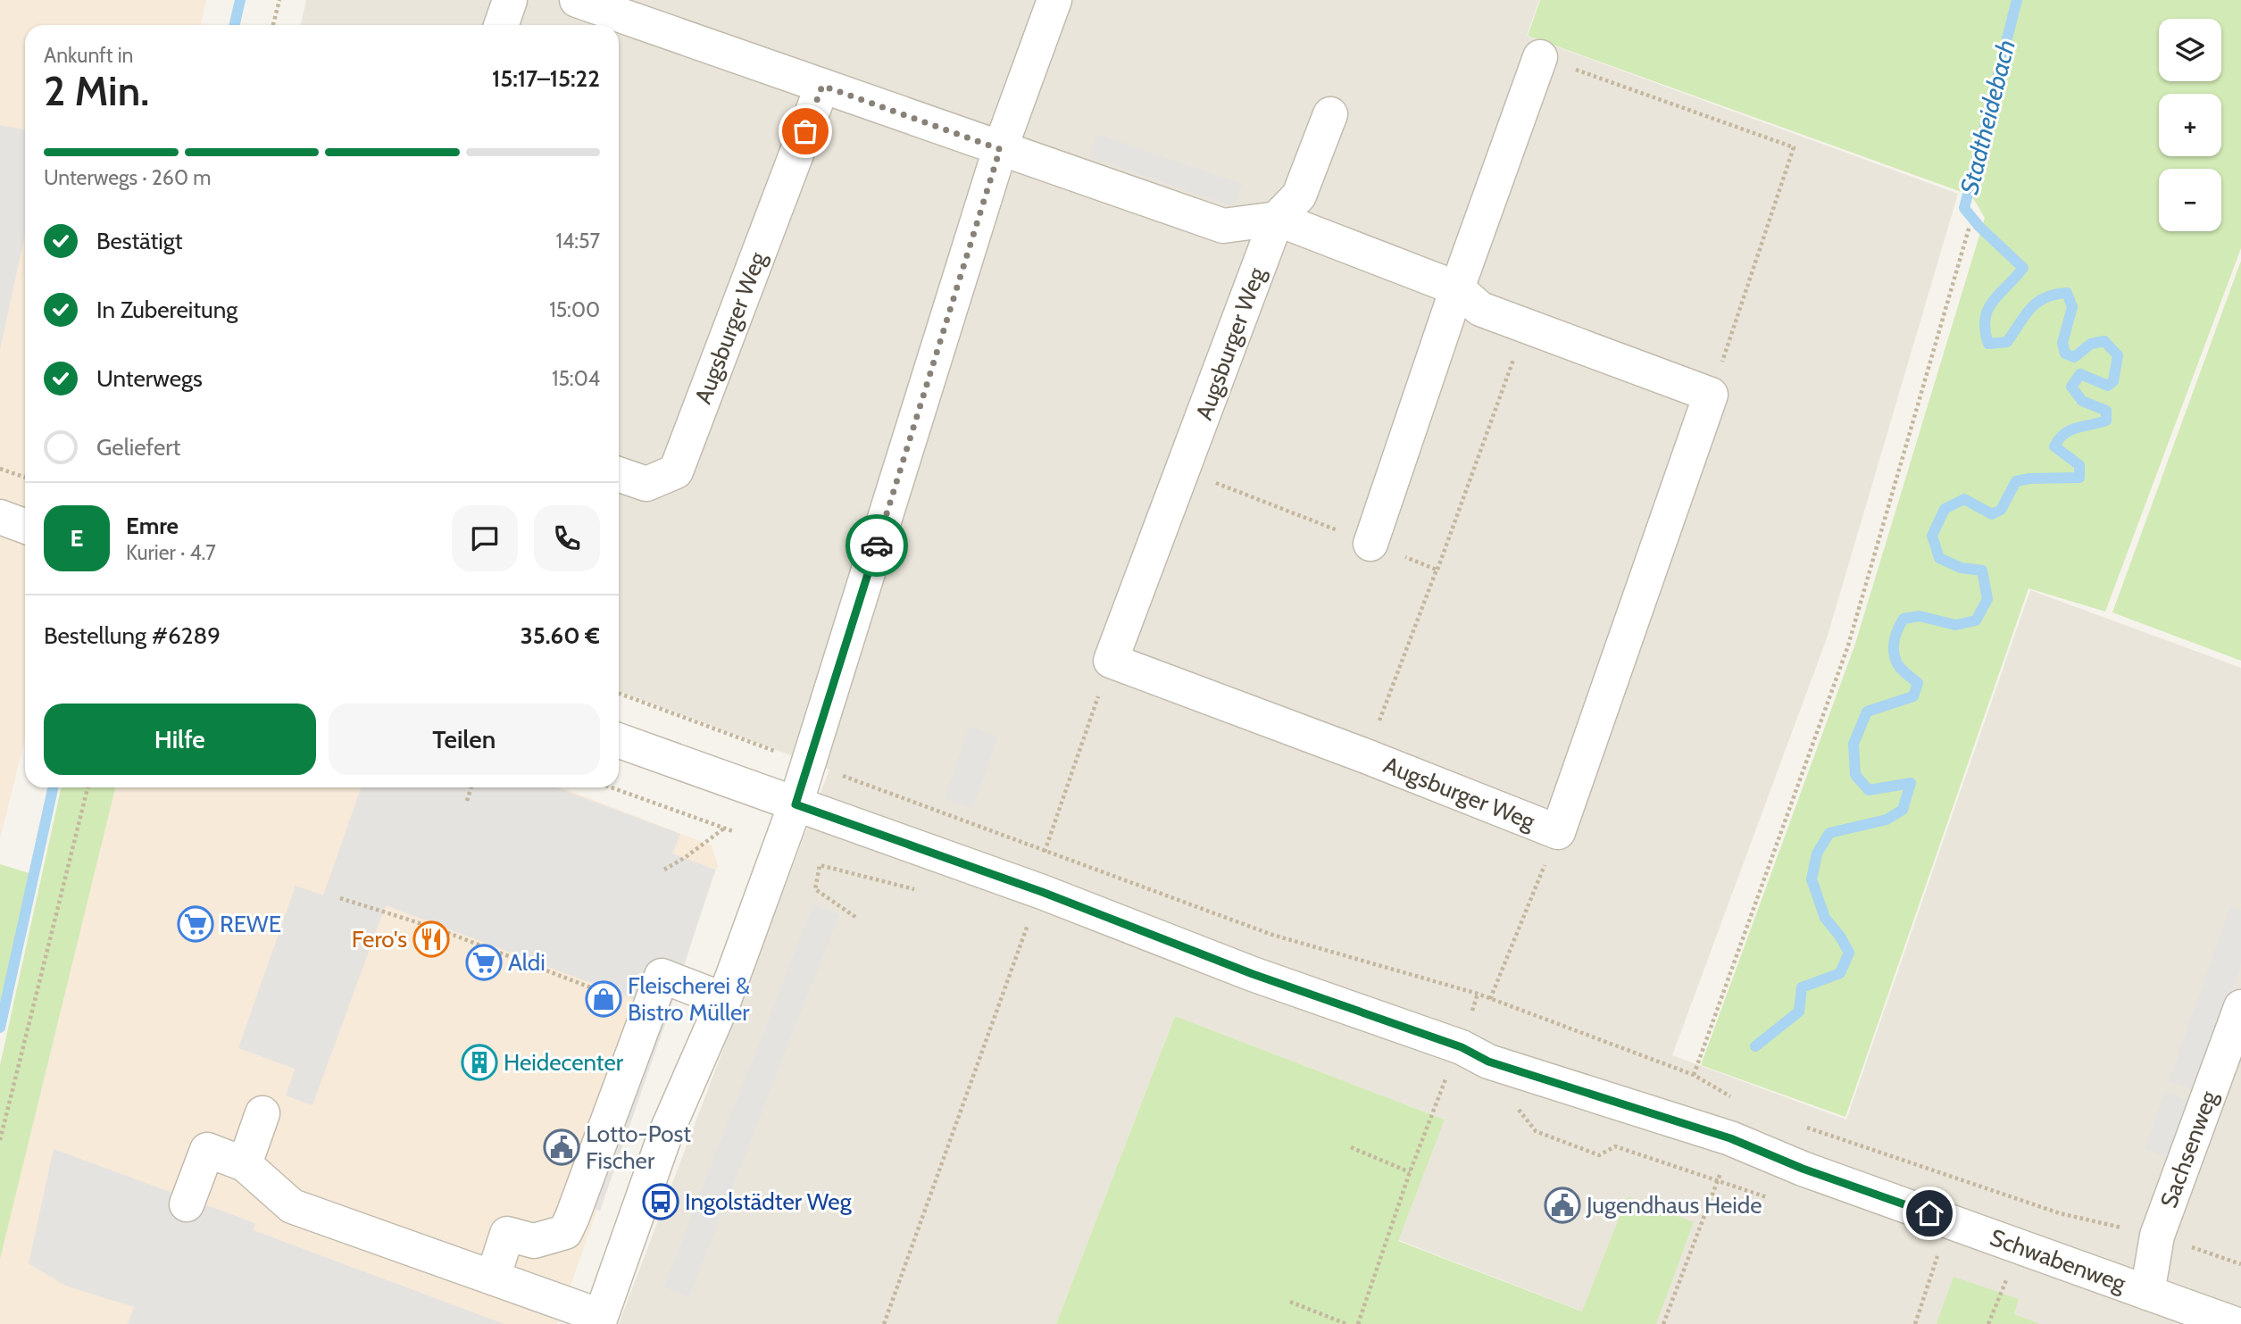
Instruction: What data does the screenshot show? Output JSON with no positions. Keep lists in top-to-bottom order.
{
  "streets": {
    "street": ["Augsburger Weg", "Sachsenweg", "Schwabenweg"]
  },
  "crossings": [
    ["Sachsenweg", "Schwabenweg"]
  ],
  "water": ["Stadtheidebach"],
  "places": {
    "supermarket": ["REWE", "Aldi"],
    "restaurant": ["Fero's"],
    "shop": ["Fleischerei & Bistro Müller"],
    "building": ["Heidecenter"],
    "public building": ["Lotto-Post Fischer", "Jugendhaus Heide"],
    "bus stop": ["Ingolstädter Weg"]
  },
  "page": {
    "map_buttons": ["+", "−"],
    "heading": ["2 Min.", "Ankunft in", "15:17–15:22"],
    "panel": [
      "Emre",
      "Kurier · 4.7",
      "Bestellung #6289",
      "35.60 €"
    ],
    "bar": "Unterwegs · 260 m",
    "list": [
      ["Bestätigt", "14:57"],
      ["In Zubereitung", "15:00"],
      ["Unterwegs", "15:04"],
      "Geliefert"
    ],
    "round": "E",
    "buttons": ["Hilfe", "Teilen"]
  }
}
